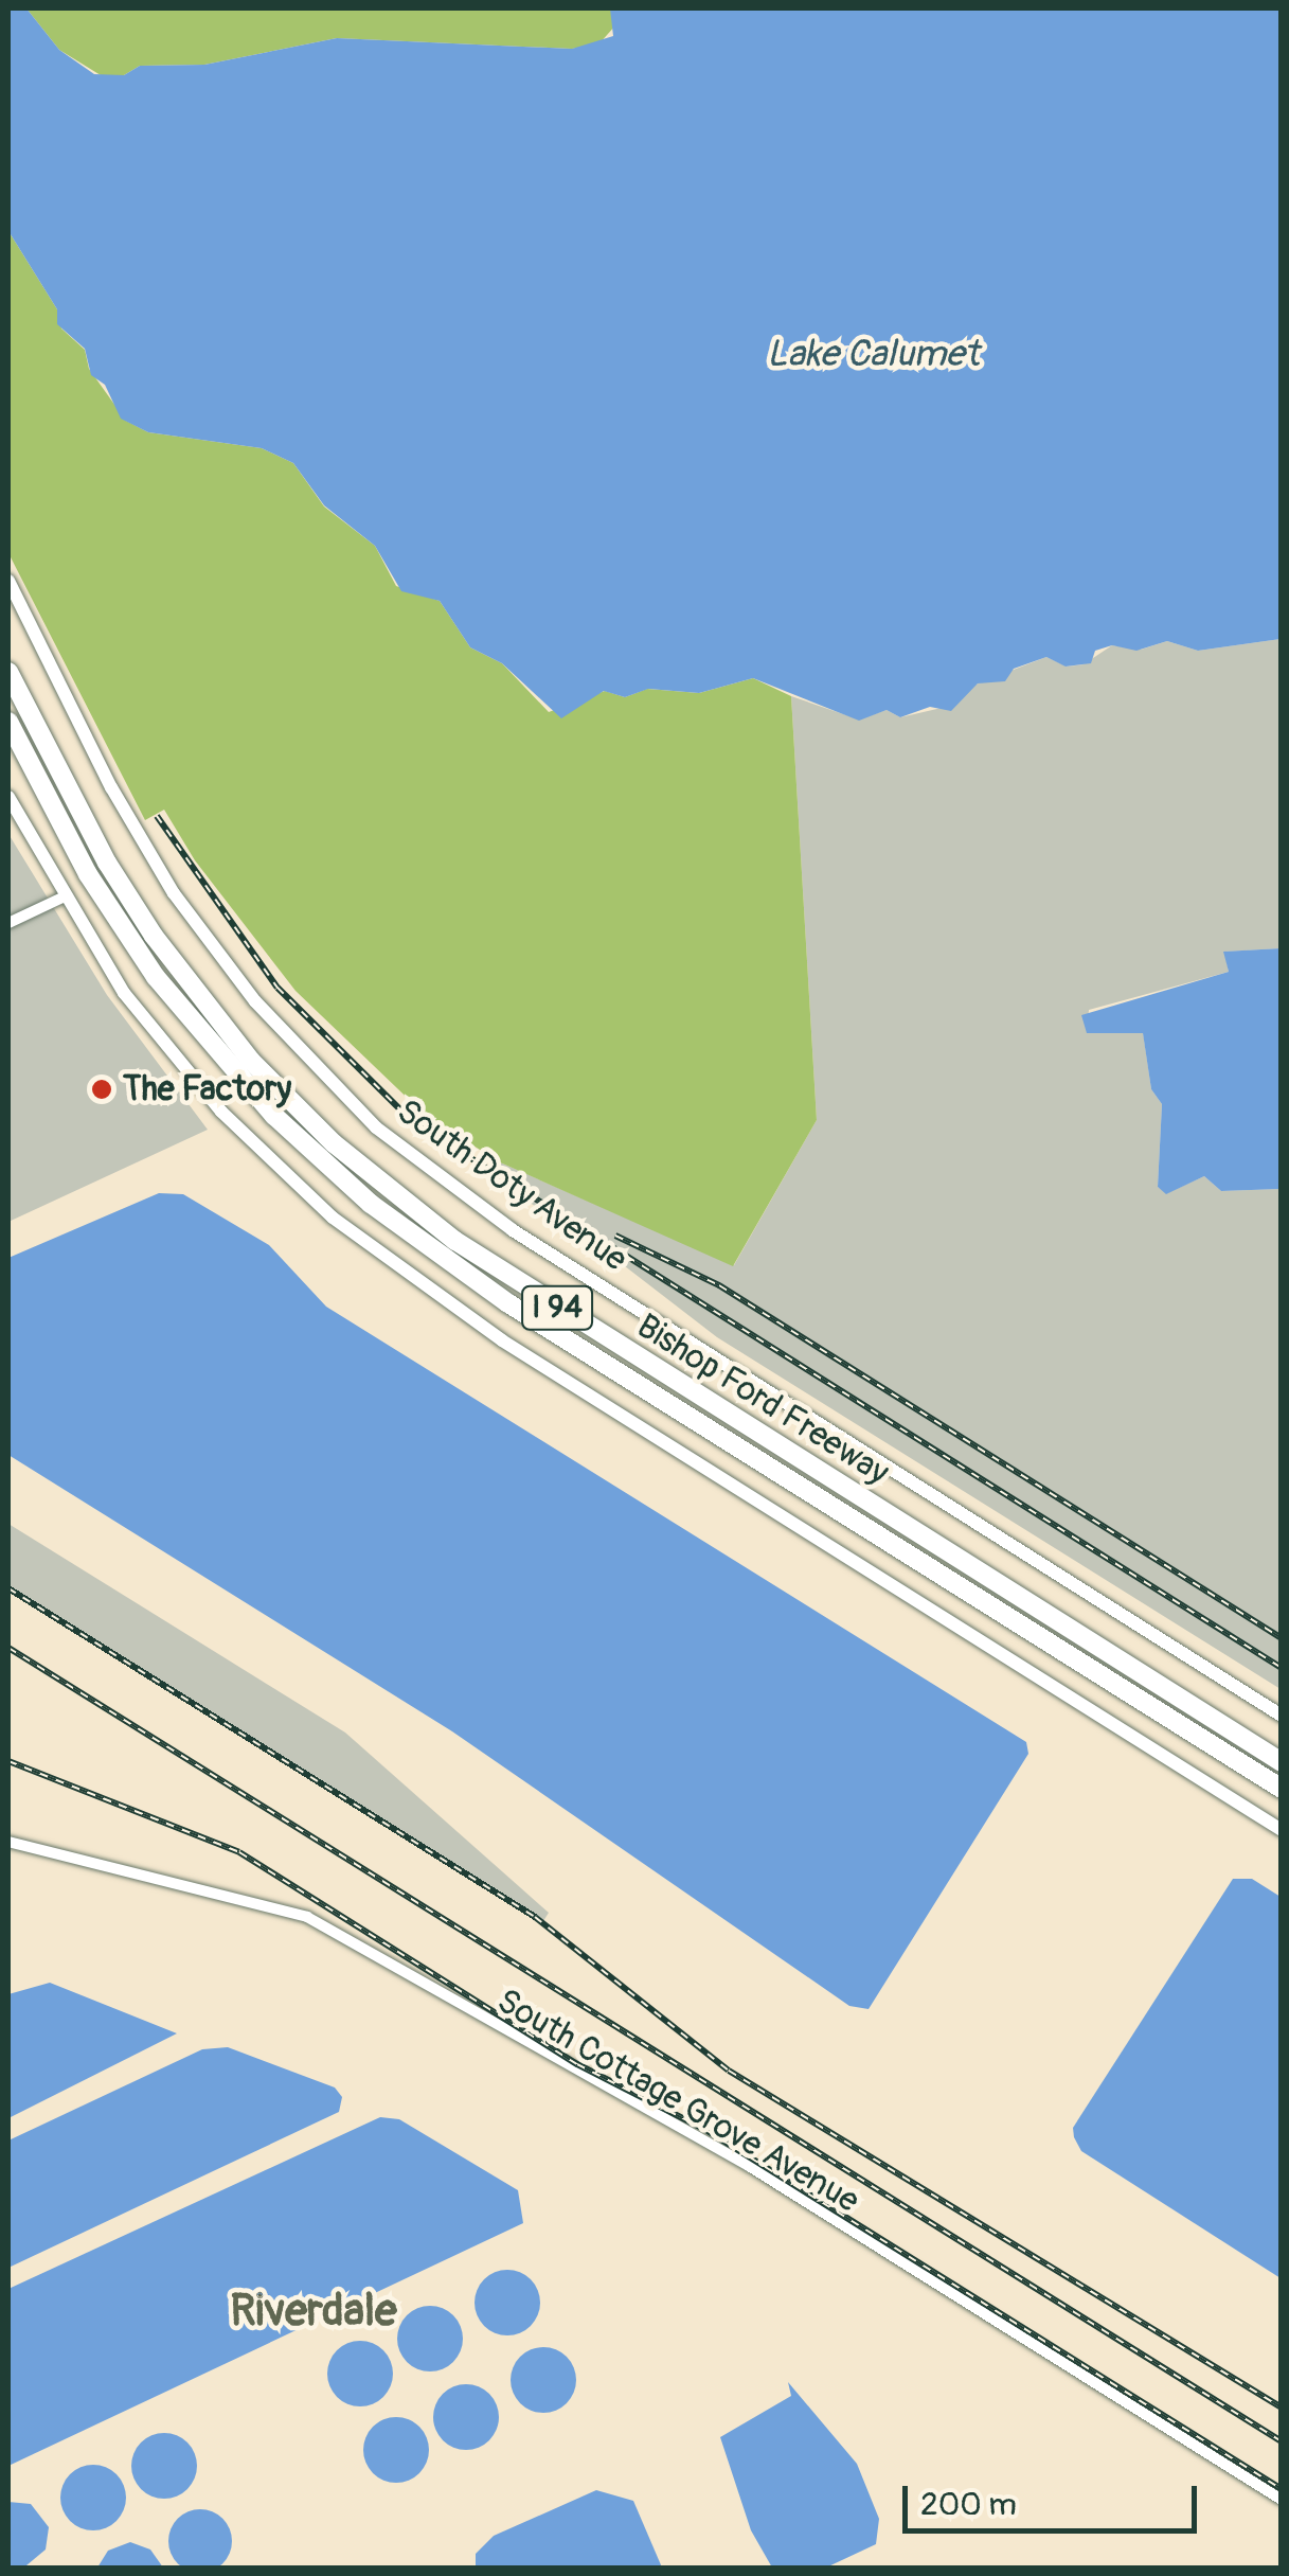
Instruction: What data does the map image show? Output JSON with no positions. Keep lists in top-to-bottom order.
{
  "streets": {
    "highway": ["I 94", "Bishop Ford Freeway"],
    "street": ["South Doty Avenue", "South Cottage Grove Avenue"]
  },
  "districts": ["Riverdale"],
  "water": ["Lake Calumet"],
  "places": ["The Factory"],
  "scale_bar": "200 m"
}
